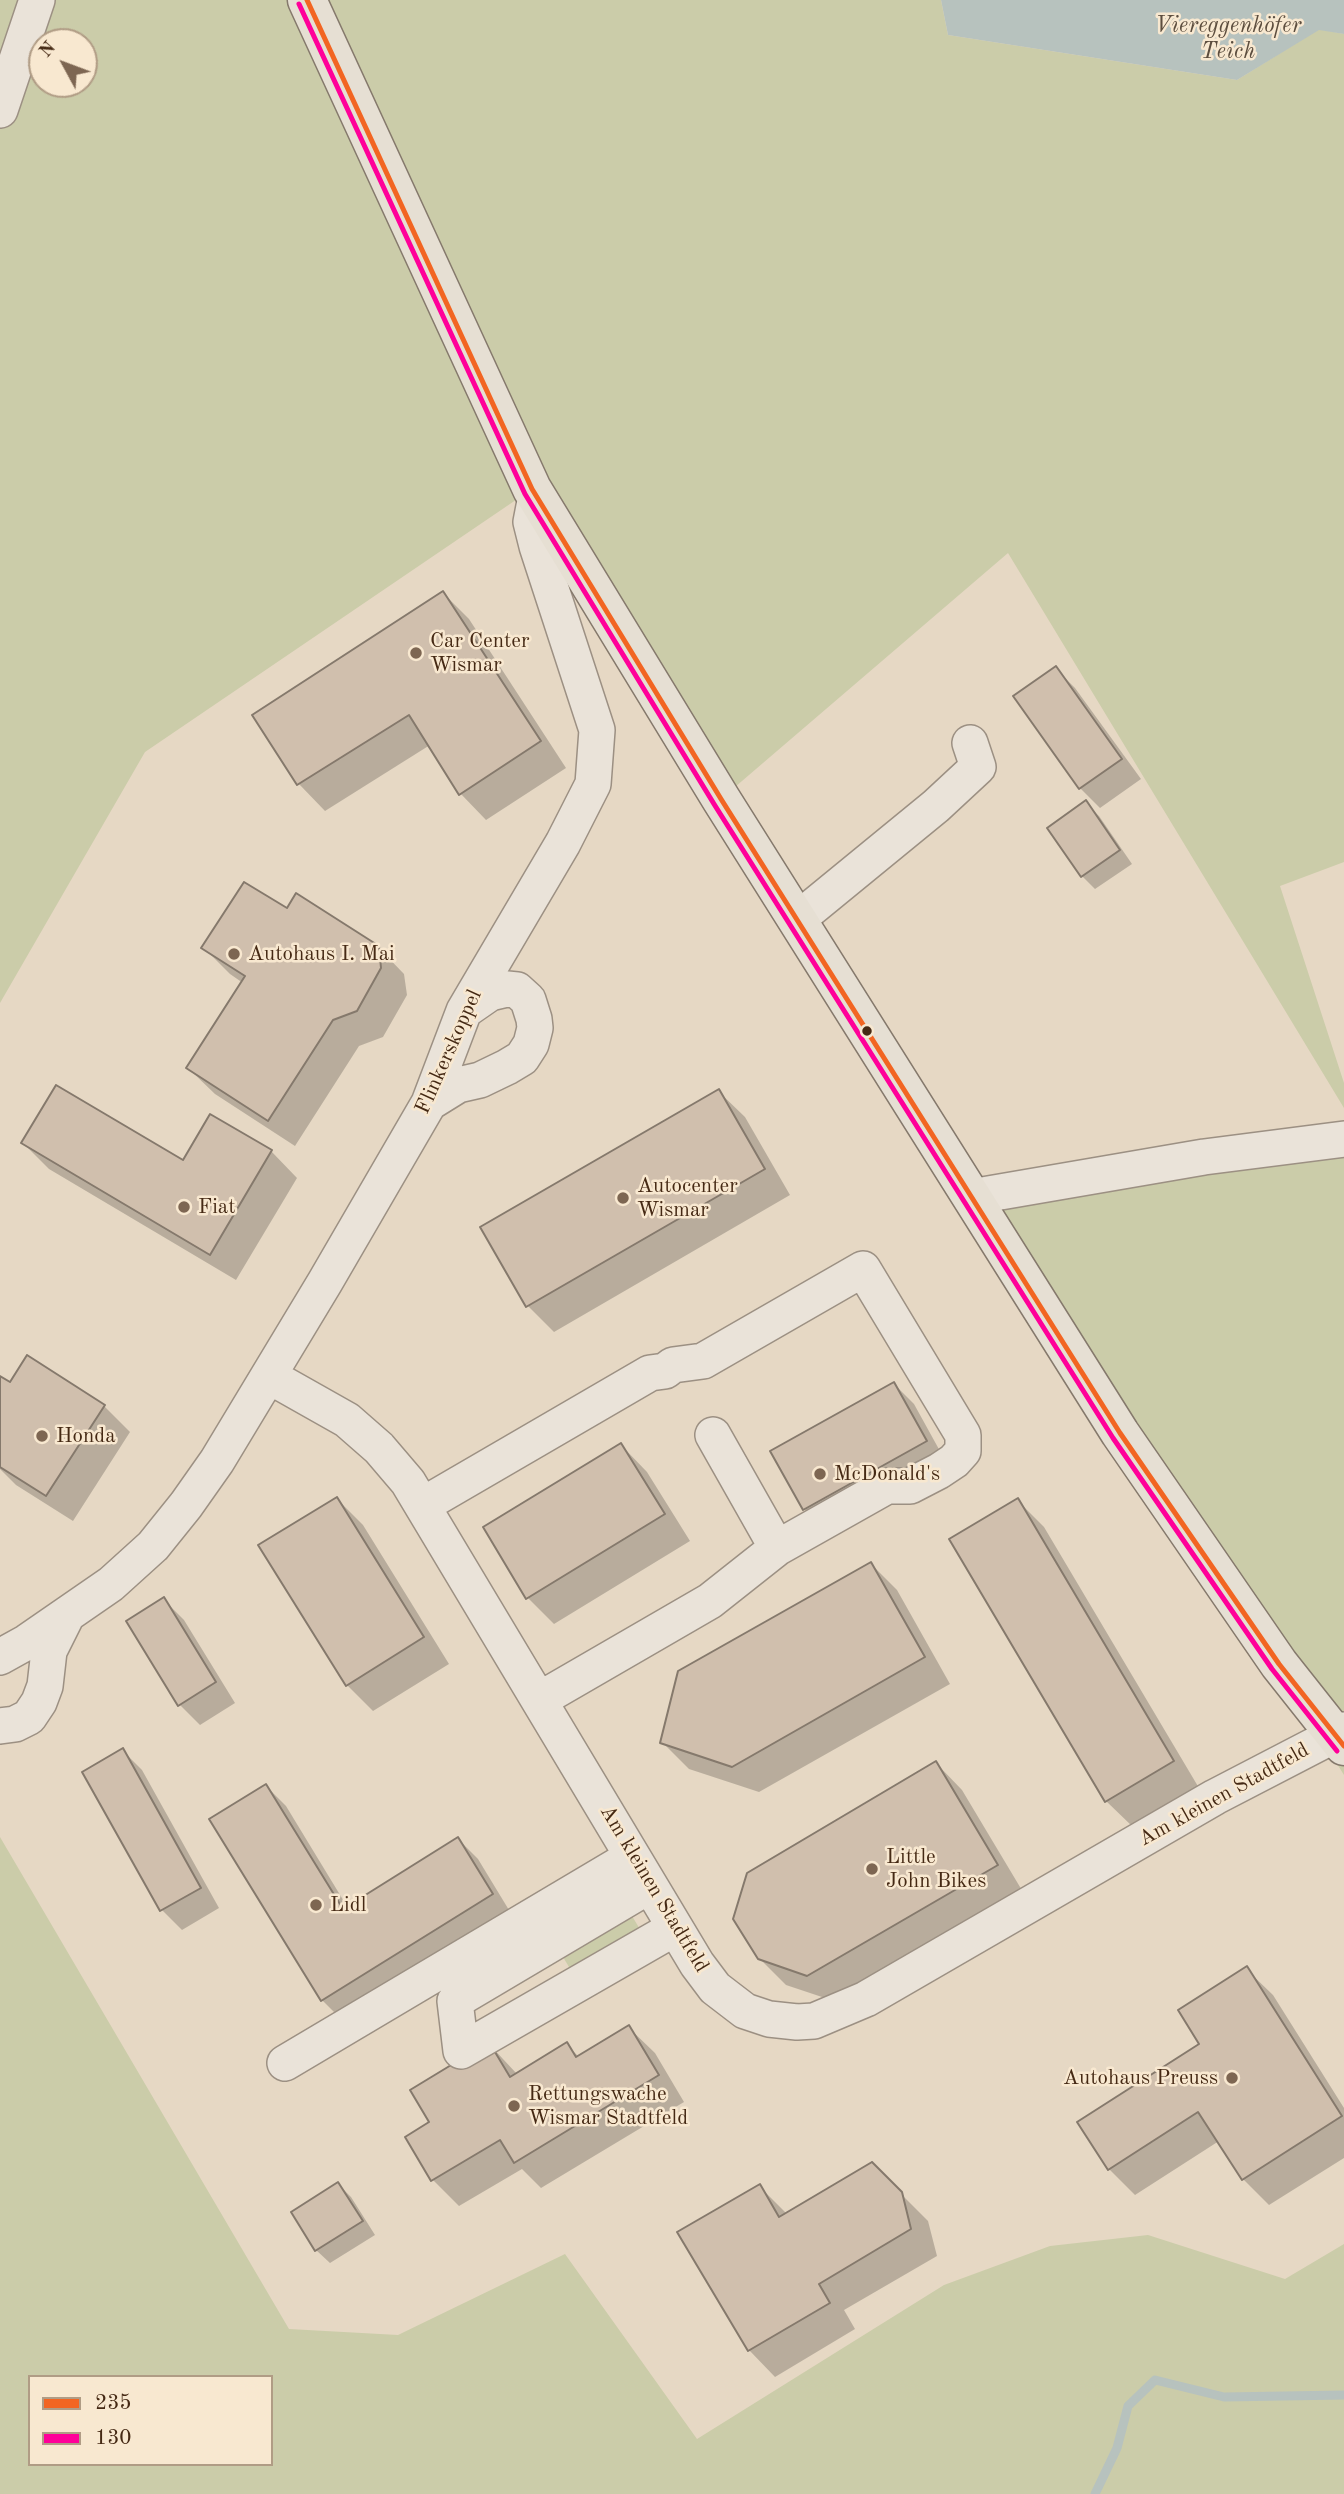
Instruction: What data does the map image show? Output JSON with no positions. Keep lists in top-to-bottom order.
{
  "streets": {
    "street": ["Flinkerskoppel", "Am kleinen Stadtfeld"]
  },
  "crossings": [
    ["Flinkerskoppel", "Am kleinen Stadtfeld"]
  ],
  "water": ["Viereggenhöfer Teich"],
  "places": [
    "Car Center Wismar",
    "Autohaus I. Mai",
    "Autocenter Wismar",
    "Fiat",
    "Honda",
    "McDonald's",
    "Little John Bikes",
    "Lidl",
    "Autohaus Preuss",
    "Rettungswache Wismar Stadtfeld"
  ],
  "lines": ["transit line 235", "transit line 130"],
  "legend": ["235", "130"],
  "north": "top left"
}
